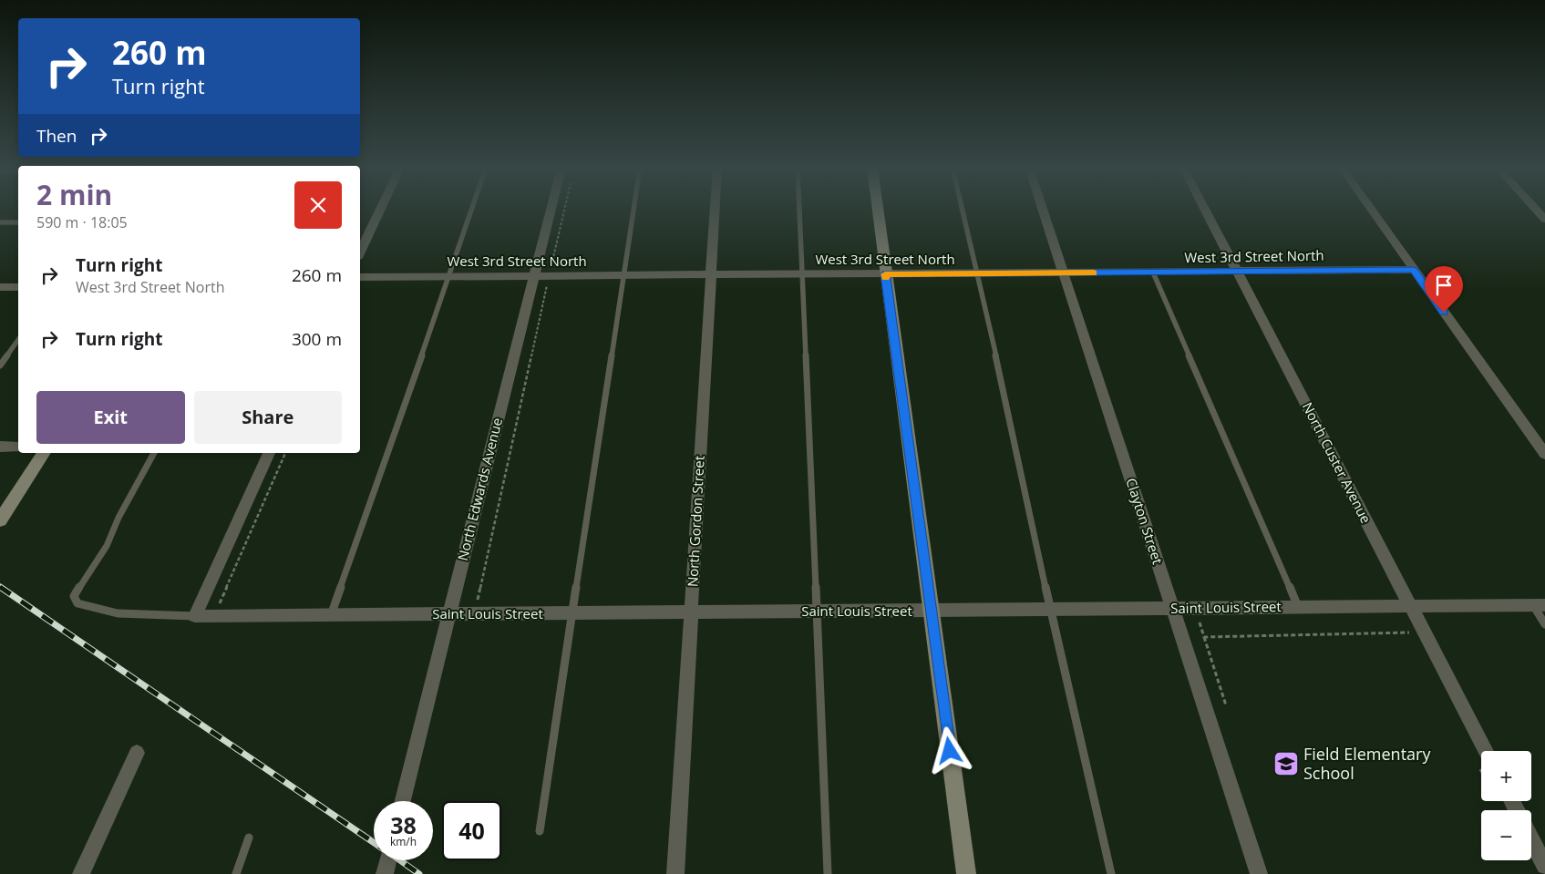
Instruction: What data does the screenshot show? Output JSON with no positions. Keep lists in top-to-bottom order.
{
  "streets": {
    "street": [
      "West 3rd Street North",
      "North Custer Avenue",
      "North Edwards Avenue",
      "North Gordon Street",
      "Clayton Street",
      "Saint Louis Street"
    ]
  },
  "crossings": [
    ["West 3rd Street North", "North Custer Avenue"],
    ["West 3rd Street North", "North Edwards Avenue"],
    ["West 3rd Street North", "North Gordon Street"],
    ["West 3rd Street North", "Clayton Street"],
    ["North Custer Avenue", "Saint Louis Street"],
    ["North Edwards Avenue", "Saint Louis Street"],
    ["North Gordon Street", "Saint Louis Street"],
    ["Clayton Street", "Saint Louis Street"]
  ],
  "places": {
    "school or university": ["Field Elementary School"]
  },
  "page": {
    "turn": ["260 m", "Turn right"],
    "then": "Then",
    "heading": ["2 min", "590 m · 18:05"],
    "list": [
      {
        "name": "Turn right",
        "note": "West 3rd Street North",
        "value": "260 m"
      },
      {
        "name": "Turn right",
        "value": "300 m"
      }
    ],
    "buttons": ["Exit", "Share"],
    "map_buttons": ["+", "−"],
    "speed": "38 km/h",
    "limit": "40"
  }
}
